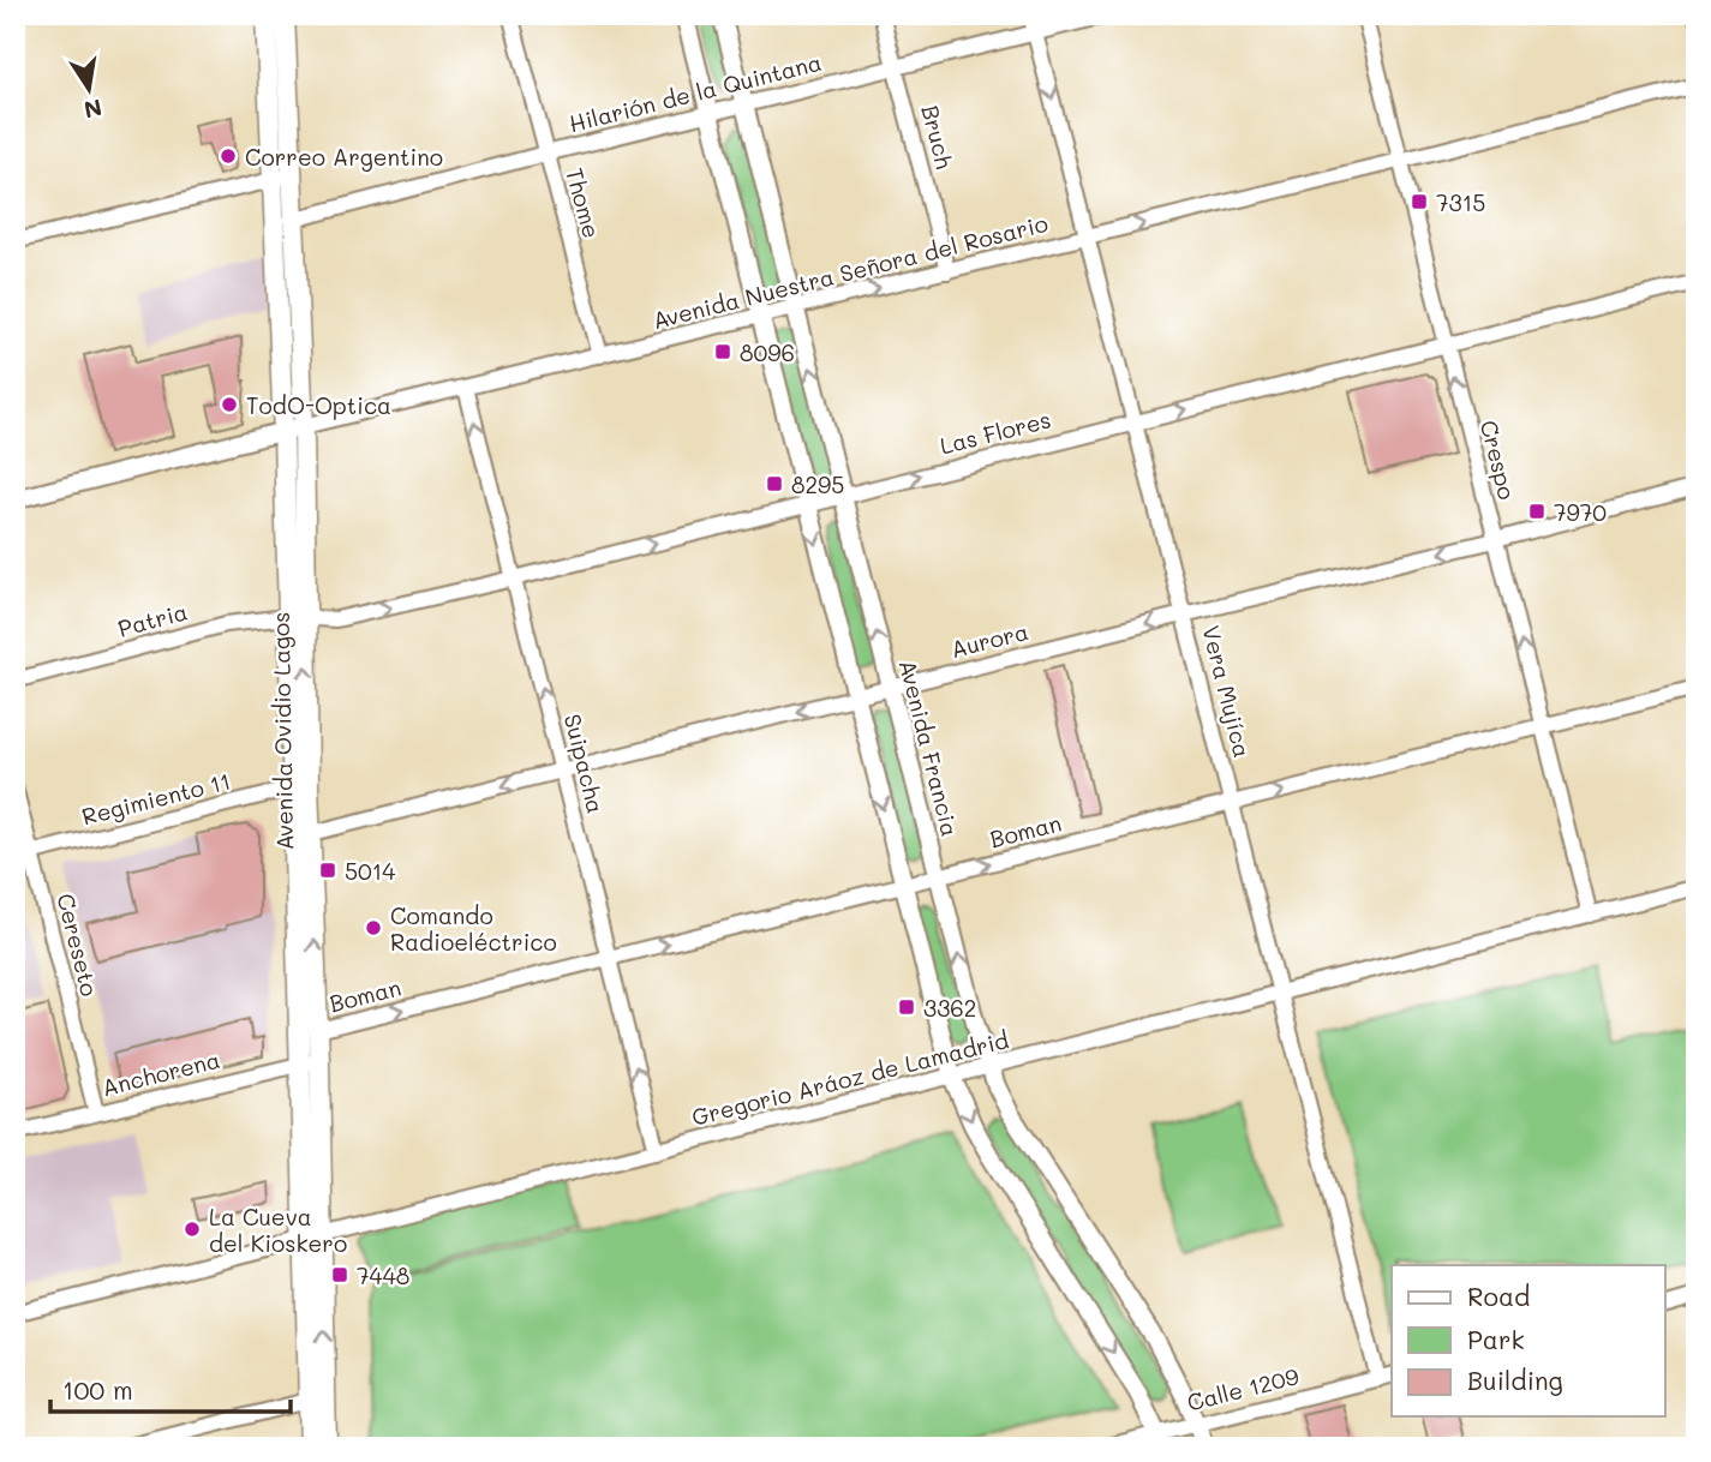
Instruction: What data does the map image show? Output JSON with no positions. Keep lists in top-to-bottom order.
{
  "streets": {
    "main road": ["Avenida Ovidio Lagos"],
    "street": [
      "Hilarión de la Quintana",
      "Bruch",
      "Thome",
      "Avenida Nuestra Señora del Rosario",
      "Las Flores",
      "Crespo",
      "Patria",
      "Aurora",
      "Vera Mujíca",
      "Avenida Francia",
      "Suipacha",
      "Regimiento 11",
      "Boman",
      "Cereseto",
      "Anchorena",
      "Gregorio Aráoz de Lamadrid",
      "Calle 1209"
    ]
  },
  "crossings": [
    ["Hilarión de la Quintana", "Bruch"],
    ["Hilarión de la Quintana", "Thome"],
    ["Hilarión de la Quintana", "Vera Mujíca"],
    ["Hilarión de la Quintana", "Avenida Ovidio Lagos"],
    ["Hilarión de la Quintana", "Avenida Francia"],
    ["Bruch", "Avenida Nuestra Señora del Rosario"],
    ["Thome", "Avenida Nuestra Señora del Rosario"],
    ["Avenida Nuestra Señora del Rosario", "Crespo"],
    ["Avenida Nuestra Señora del Rosario", "Vera Mujíca"],
    ["Avenida Nuestra Señora del Rosario", "Avenida Ovidio Lagos"],
    ["Avenida Nuestra Señora del Rosario", "Avenida Francia"],
    ["Avenida Nuestra Señora del Rosario", "Suipacha"],
    ["Las Flores", "Crespo"],
    ["Las Flores", "Patria"],
    ["Las Flores", "Vera Mujíca"],
    ["Las Flores", "Avenida Ovidio Lagos"],
    ["Las Flores", "Avenida Francia"],
    ["Las Flores", "Suipacha"],
    ["Crespo", "Aurora"],
    ["Crespo", "Boman"],
    ["Crespo", "Gregorio Aráoz de Lamadrid"],
    ["Patria", "Avenida Ovidio Lagos"],
    ["Aurora", "Vera Mujíca"],
    ["Aurora", "Avenida Ovidio Lagos"],
    ["Aurora", "Avenida Francia"],
    ["Aurora", "Suipacha"],
    ["Vera Mujíca", "Boman"],
    ["Vera Mujíca", "Gregorio Aráoz de Lamadrid"],
    ["Vera Mujíca", "Calle 1209"],
    ["Avenida Ovidio Lagos", "Regimiento 11"],
    ["Avenida Ovidio Lagos", "Boman"],
    ["Avenida Ovidio Lagos", "Anchorena"],
    ["Avenida Ovidio Lagos", "Gregorio Aráoz de Lamadrid"],
    ["Avenida Francia", "Boman"],
    ["Avenida Francia", "Gregorio Aráoz de Lamadrid"],
    ["Avenida Francia", "Calle 1209"],
    ["Suipacha", "Boman"],
    ["Suipacha", "Gregorio Aráoz de Lamadrid"],
    ["Regimiento 11", "Cereseto"],
    ["Cereseto", "Anchorena"]
  ],
  "one_way": [
    "Las Flores",
    "Crespo",
    "Aurora",
    "Suipacha",
    "Boman"
  ],
  "places": {
    "other": [
      "Correo Argentino",
      "TodO-Optica",
      "Comando Radioeléctrico",
      "La Cueva del Kioskero"
    ],
    "transit": [
      "7315",
      "8096",
      "8295",
      "7970",
      "5014",
      "3362",
      "7448"
    ]
  },
  "legend": ["Road", "Park", "Building"],
  "scale_bar": "100 m",
  "north": "bottom"
}
